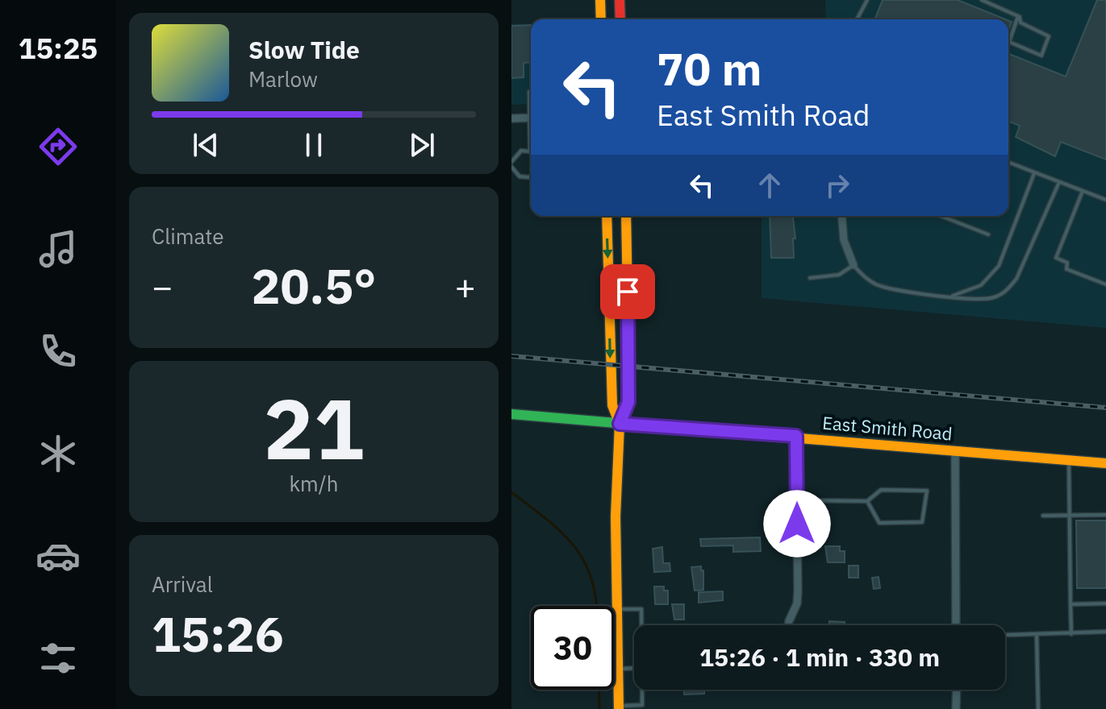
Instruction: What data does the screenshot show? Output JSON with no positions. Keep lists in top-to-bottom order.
{
  "streets": {
    "main road": ["East Smith Road"]
  },
  "page": {
    "tabs": "15:25",
    "turn": ["70 m", "East Smith Road"],
    "song": ["Slow Tide", "Marlow"],
    "tile": [
      "Climate",
      ["21", "km/h"],
      ["Arrival", "15:26"]
    ],
    "heat": ["−", "20.5°", "+"],
    "limit": "30",
    "trip": "15:26 · 1 min · 330 m"
  }
}
